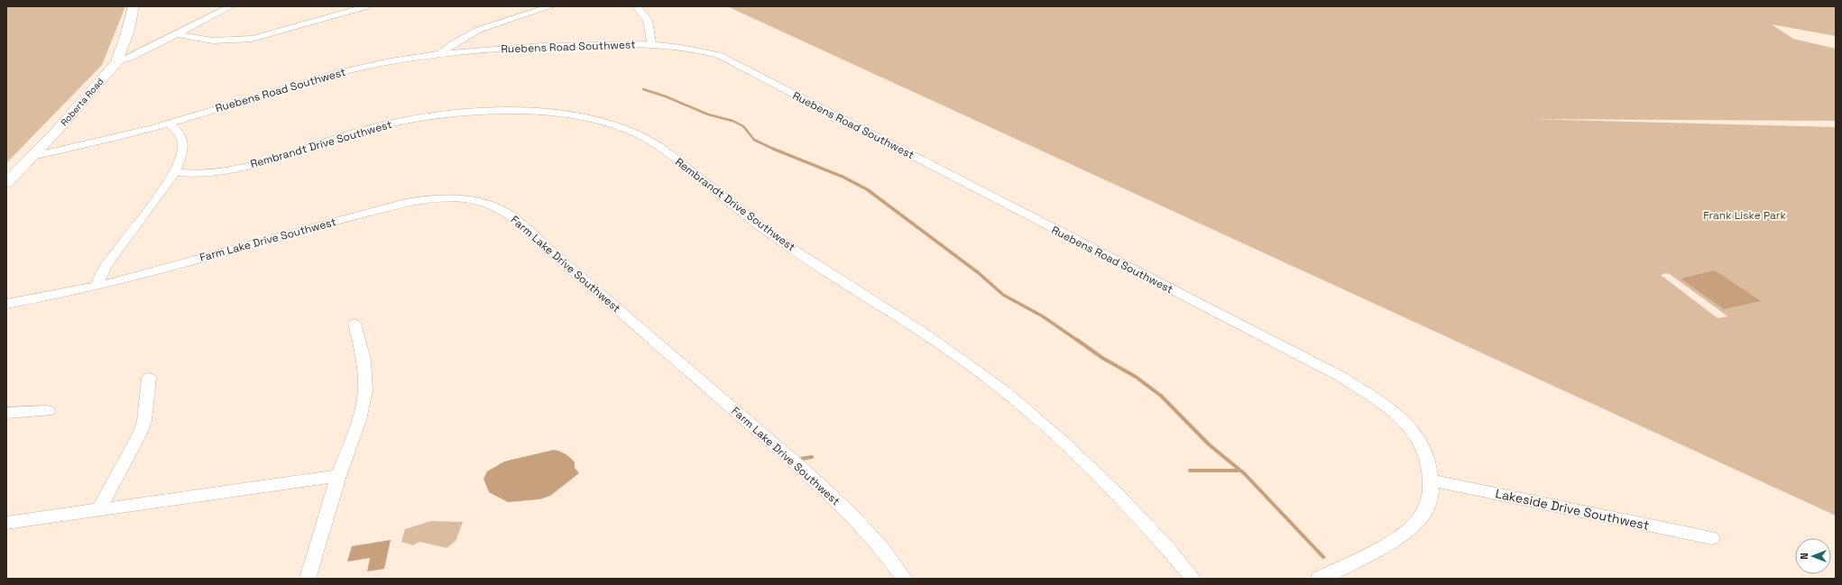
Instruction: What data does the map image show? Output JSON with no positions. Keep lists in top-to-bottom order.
{
  "streets": {
    "street": [
      "Ruebens Road Southwest",
      "Roberta Road",
      "Rembrandt Drive Southwest",
      "Farm Lake Drive Southwest",
      "Lakeside Drive Southwest"
    ]
  },
  "crossings": [
    ["Ruebens Road Southwest", "Roberta Road"],
    ["Ruebens Road Southwest", "Lakeside Drive Southwest"]
  ],
  "parks": ["Frank Liske Park"],
  "north": "left"
}
